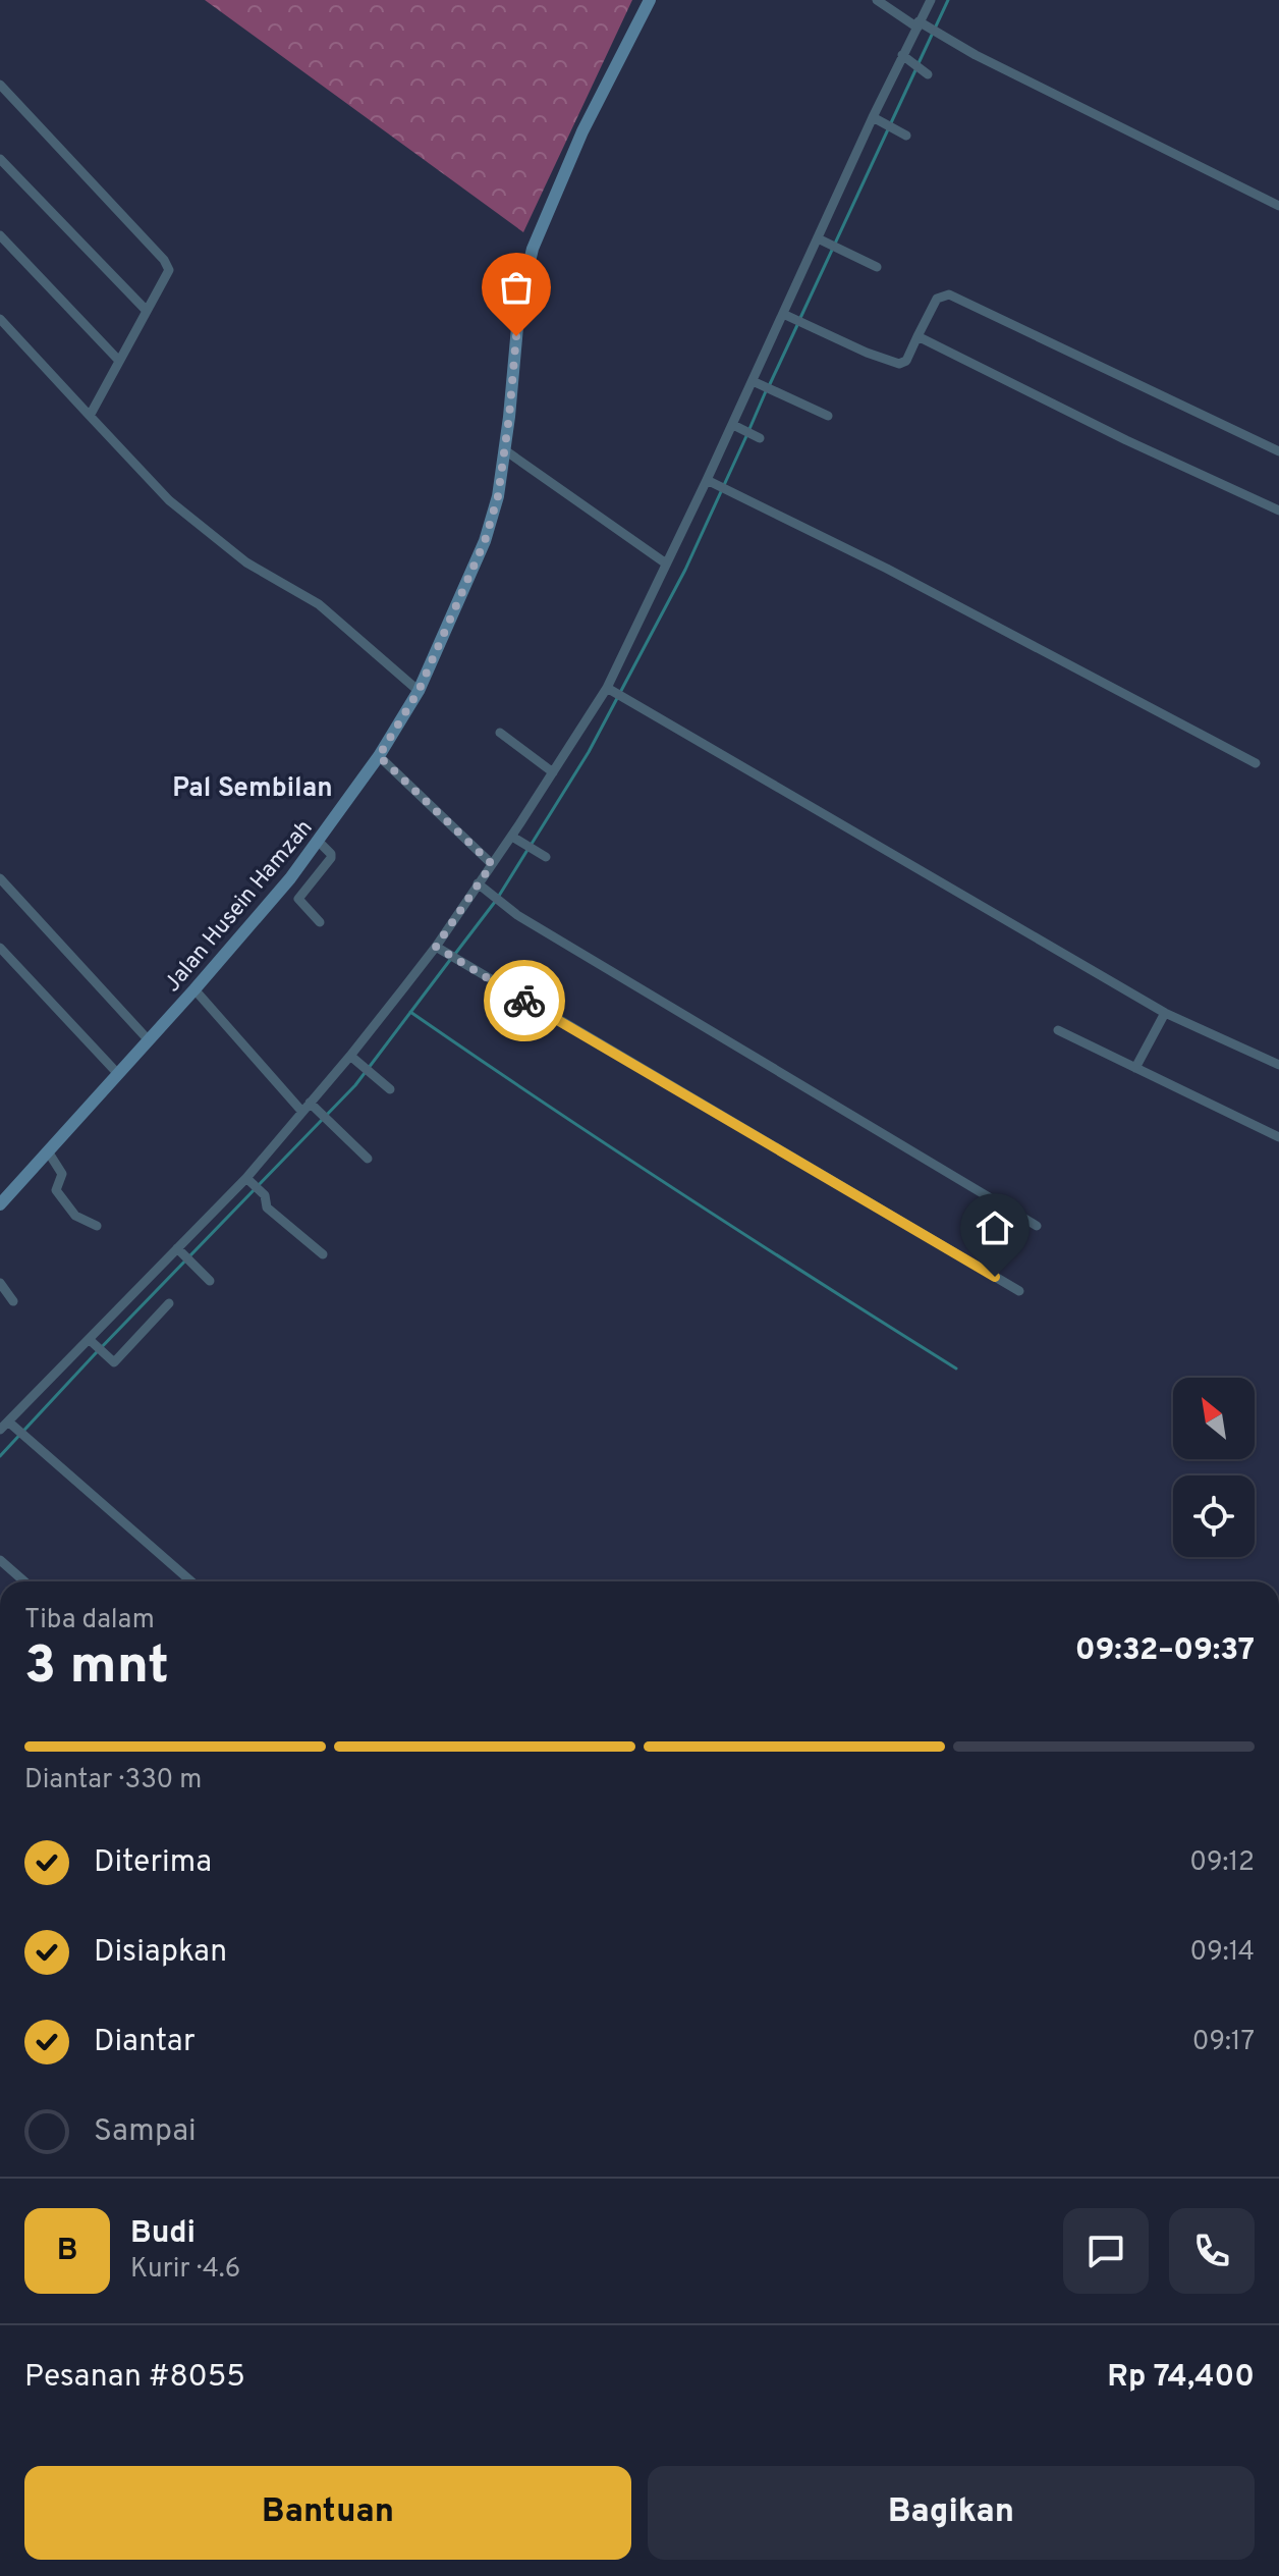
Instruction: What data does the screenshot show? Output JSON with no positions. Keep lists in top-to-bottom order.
{
  "streets": {
    "street": ["Jalan Husein Hamzah"]
  },
  "districts": ["Pal Sembilan"],
  "north": "top left",
  "page": {
    "heading": ["3 mnt", "Tiba dalam", "09:32–09:37"],
    "panel": [
      "Budi",
      "Kurir · 4.6",
      "Pesanan #8055",
      "Rp 74,400"
    ],
    "bar": "Diantar · 330 m",
    "list": [
      ["Diterima", "09:12"],
      ["Disiapkan", "09:14"],
      ["Diantar", "09:17"],
      "Sampai"
    ],
    "round": "B",
    "buttons": ["Bantuan", "Bagikan"]
  }
}
